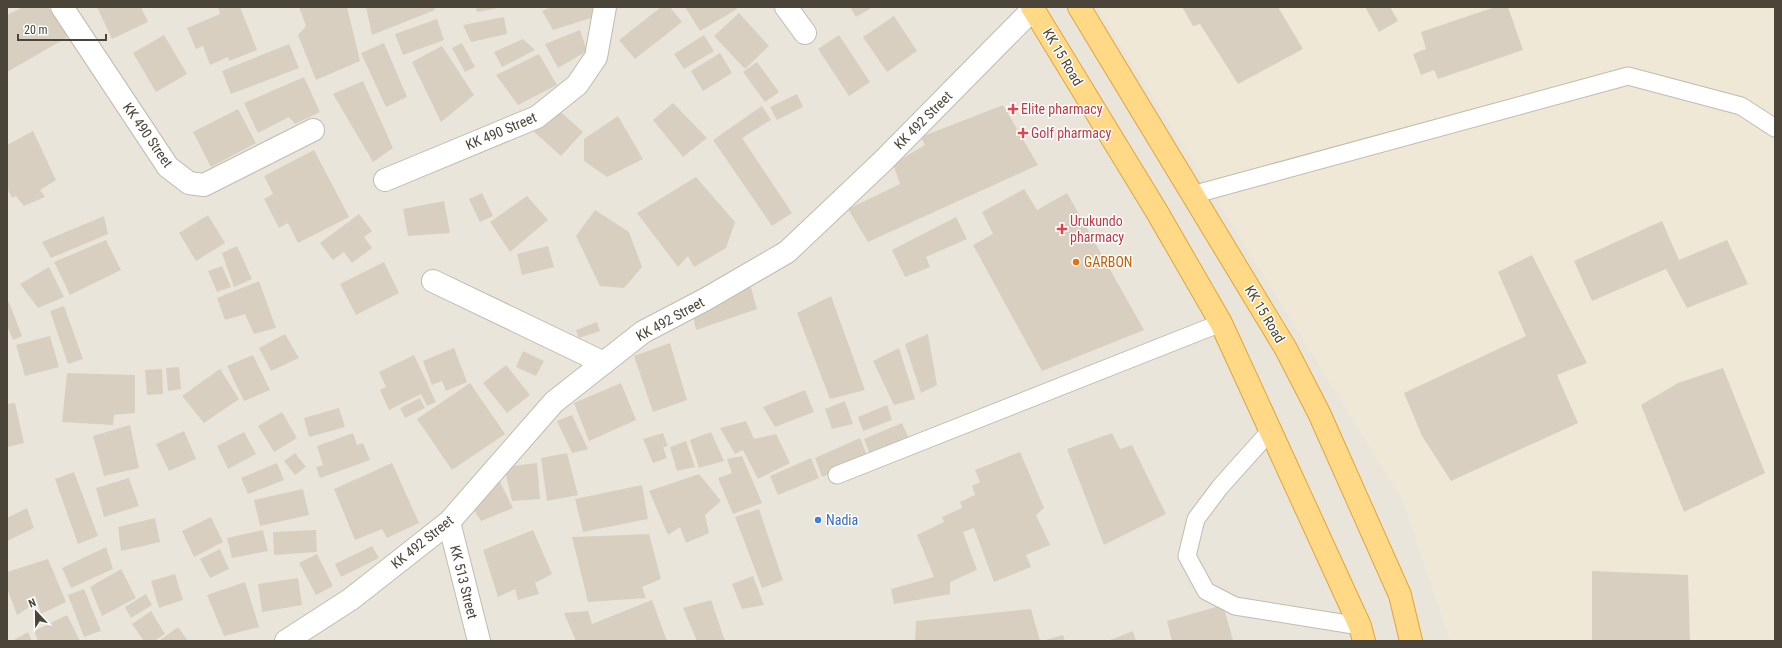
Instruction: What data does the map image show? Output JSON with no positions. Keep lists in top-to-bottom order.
{
  "streets": {
    "highway": ["KK 15 Road"],
    "street": ["KK 492 Street", "KK 490 Street", "KK 513 Street"]
  },
  "crossings": [
    ["KK 15 Road", "KK 492 Street"],
    ["KK 492 Street", "KK 513 Street"]
  ],
  "places": {
    "health": ["Elite pharmacy", "Golf pharmacy", "Urukundo pharmacy"],
    "other": ["GARBON", "Nadia"]
  },
  "scale_bar": "20 m",
  "north": "top"
}
